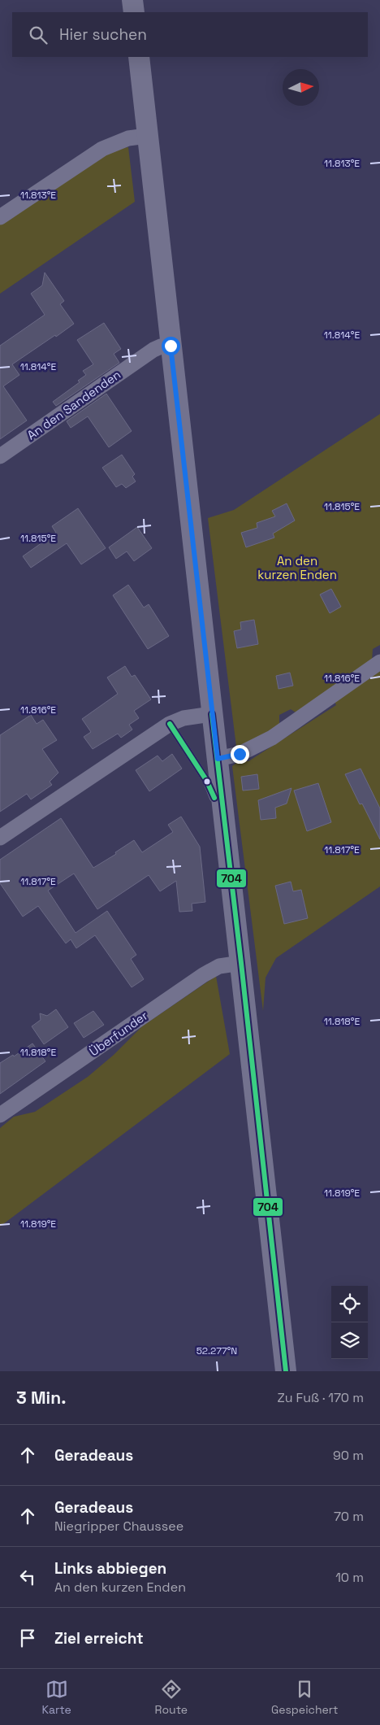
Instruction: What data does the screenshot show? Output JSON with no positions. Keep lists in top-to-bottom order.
{
  "streets": {
    "street": ["An den Sandenden", "Überfunder"]
  },
  "parks": ["An den kurzen Enden"],
  "lines": ["transit line 704"],
  "north": "right",
  "page": {
    "search": "Hier suchen",
    "heading": ["3 Min.", "Zu Fuß · 170 m"],
    "list": [
      ["Geradeaus", "90 m"],
      ["Geradeaus", "Niegripper Chaussee", "70 m"],
      ["Links abbiegen", "An den kurzen Enden", "10 m"],
      "Ziel erreicht"
    ],
    "nav": ["Karte", "Route", "Gespeichert"]
  },
  "coordinates": [
    "11.813°E",
    "11.814°E",
    "11.815°E",
    "11.816°E",
    "11.817°E",
    "11.818°E",
    "11.819°E",
    "52.277°N"
  ]
}
